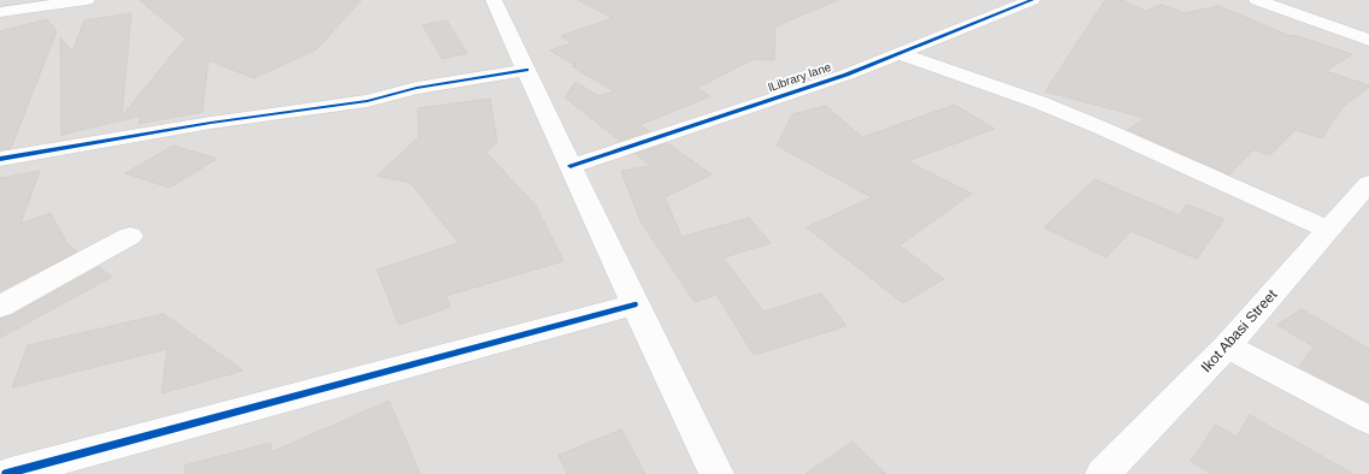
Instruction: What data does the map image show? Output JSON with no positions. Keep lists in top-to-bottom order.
{
  "streets": {
    "street": ["lLibrary lane", "Ikot Abasi Street"]
  }
}
